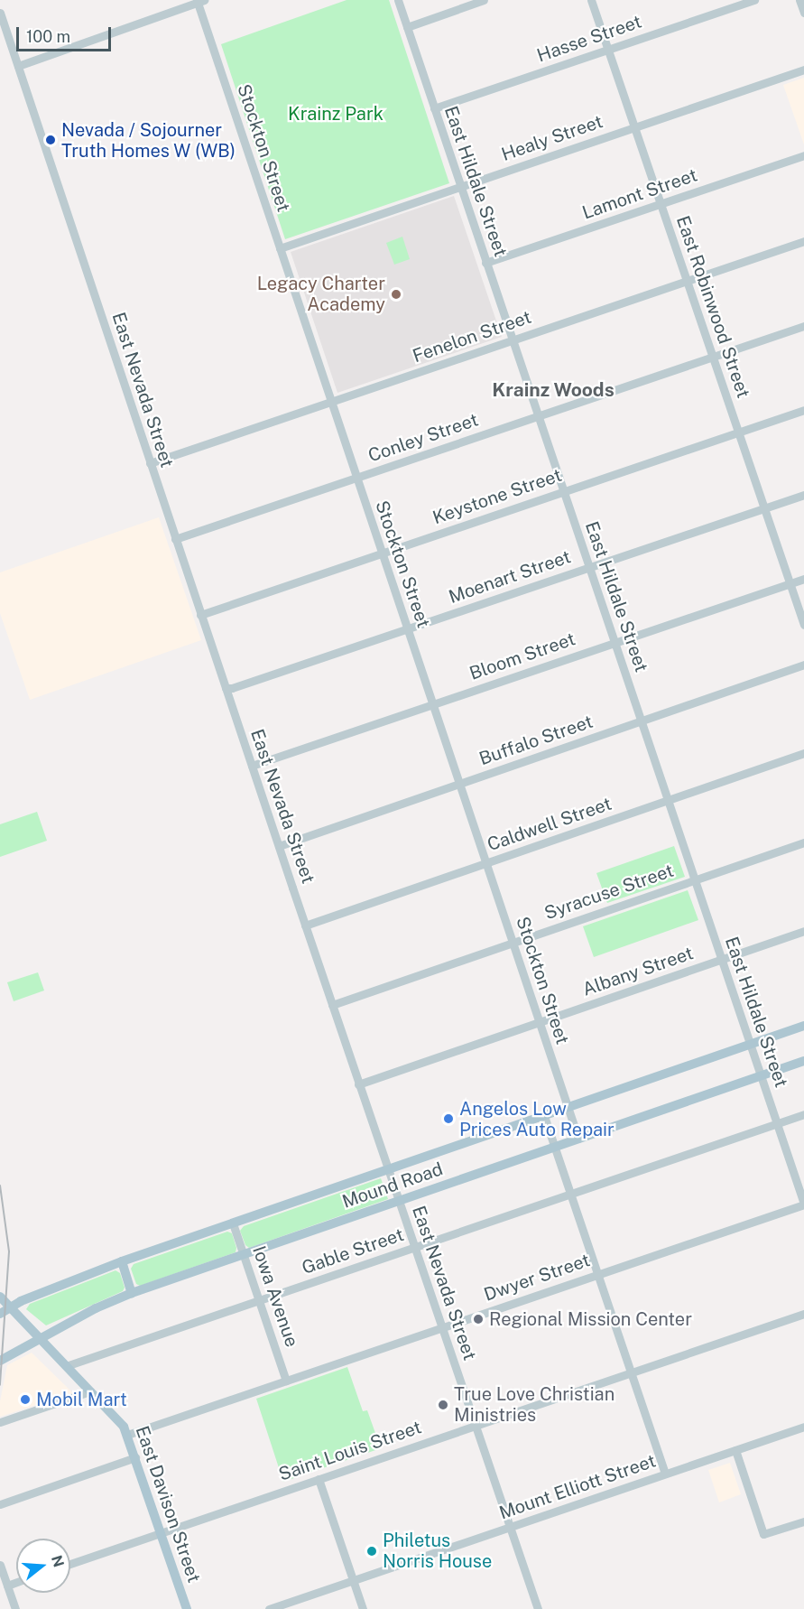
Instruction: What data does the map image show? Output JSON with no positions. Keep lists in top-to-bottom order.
{
  "streets": {
    "main road": ["Mound Road", "East Davison Street"],
    "street": [
      "Hasse Street",
      "Healy Street",
      "Stockton Street",
      "East Hildale Street",
      "Lamont Street",
      "East Robinwood Street",
      "Fenelon Street",
      "East Nevada Street",
      "Conley Street",
      "Keystone Street",
      "Moenart Street",
      "Bloom Street",
      "Buffalo Street",
      "Caldwell Street",
      "Syracuse Street",
      "Albany Street",
      "Gable Street",
      "Dwyer Street",
      "Iowa Avenue",
      "Saint Louis Street",
      "Mount Elliott Street"
    ]
  },
  "crossings": [
    ["Hasse Street", "East Hildale Street"],
    ["Hasse Street", "East Robinwood Street"],
    ["Healy Street", "Stockton Street"],
    ["Healy Street", "East Hildale Street"],
    ["Healy Street", "East Robinwood Street"],
    ["Stockton Street", "Fenelon Street"],
    ["Stockton Street", "Conley Street"],
    ["Stockton Street", "Keystone Street"],
    ["Stockton Street", "Moenart Street"],
    ["Stockton Street", "Bloom Street"],
    ["Stockton Street", "Buffalo Street"],
    ["Stockton Street", "Caldwell Street"],
    ["Stockton Street", "Syracuse Street"],
    ["Stockton Street", "Albany Street"],
    ["Stockton Street", "Mound Road"],
    ["East Hildale Street", "Lamont Street"],
    ["East Hildale Street", "Fenelon Street"],
    ["East Hildale Street", "Conley Street"],
    ["East Hildale Street", "Keystone Street"],
    ["East Hildale Street", "Moenart Street"],
    ["East Hildale Street", "Bloom Street"],
    ["East Hildale Street", "Buffalo Street"],
    ["East Hildale Street", "Caldwell Street"],
    ["East Hildale Street", "Syracuse Street"],
    ["East Hildale Street", "Albany Street"],
    ["East Hildale Street", "Mound Road"],
    ["East Hildale Street", "Gable Street"],
    ["East Hildale Street", "Dwyer Street"],
    ["Lamont Street", "East Robinwood Street"],
    ["East Robinwood Street", "Fenelon Street"],
    ["East Robinwood Street", "Conley Street"],
    ["East Robinwood Street", "Keystone Street"],
    ["East Robinwood Street", "Moenart Street"],
    ["East Robinwood Street", "Bloom Street"],
    ["Fenelon Street", "East Nevada Street"],
    ["East Nevada Street", "Conley Street"],
    ["East Nevada Street", "Keystone Street"],
    ["East Nevada Street", "Moenart Street"],
    ["East Nevada Street", "Bloom Street"],
    ["East Nevada Street", "Buffalo Street"],
    ["East Nevada Street", "Caldwell Street"],
    ["East Nevada Street", "Syracuse Street"],
    ["East Nevada Street", "Albany Street"],
    ["East Nevada Street", "Mound Road"],
    ["East Nevada Street", "Gable Street"],
    ["East Nevada Street", "Dwyer Street"],
    ["East Nevada Street", "Saint Louis Street"],
    ["East Nevada Street", "Mount Elliott Street"],
    ["Mound Road", "Iowa Avenue"],
    ["Mound Road", "East Davison Street"],
    ["Gable Street", "Iowa Avenue"],
    ["Gable Street", "East Davison Street"],
    ["Dwyer Street", "Iowa Avenue"],
    ["Dwyer Street", "East Davison Street"],
    ["Saint Louis Street", "East Davison Street"]
  ],
  "districts": ["Krainz Woods"],
  "parks": ["Krainz Park"],
  "places": [
    "Nevada / Sojourner Truth Homes W (WB)",
    "Legacy Charter Academy",
    "Angelos Low Prices Auto Repair",
    "Regional Mission Center",
    "Mobil Mart",
    "True Love Christian Ministries",
    "Philetus Norris House"
  ],
  "scale_bar": "100 m",
  "north": "right"
}
